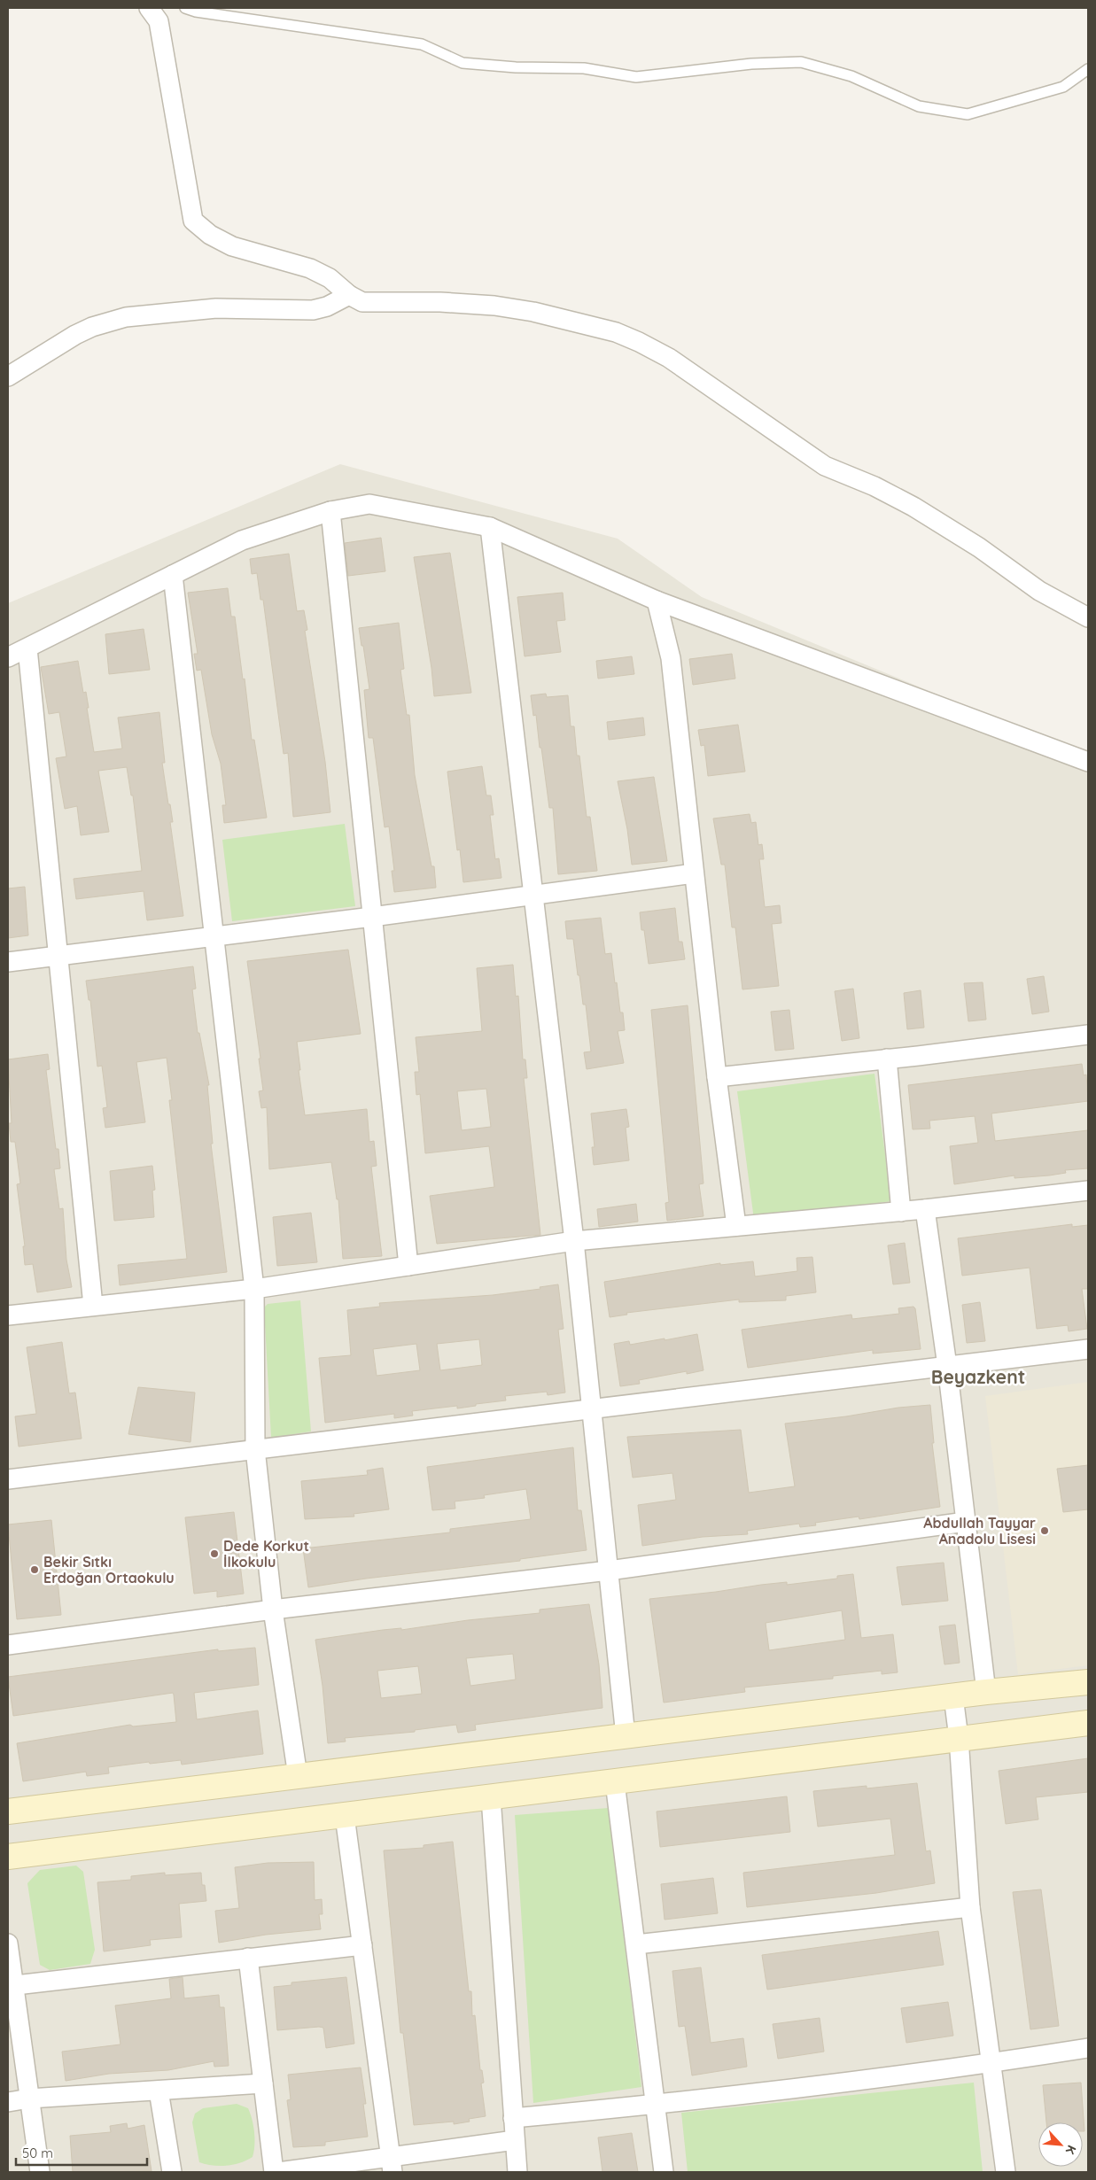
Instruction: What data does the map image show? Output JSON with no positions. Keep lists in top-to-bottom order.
{
  "districts": ["Beyazkent"],
  "places": ["Abdullah Tayyar Anadolu Lisesi", "Dede Korkut İlkokulu", "Bekir Sıtkı Erdoğan Ortaokulu"],
  "scale_bar": "50 m",
  "north": "bottom right"
}
